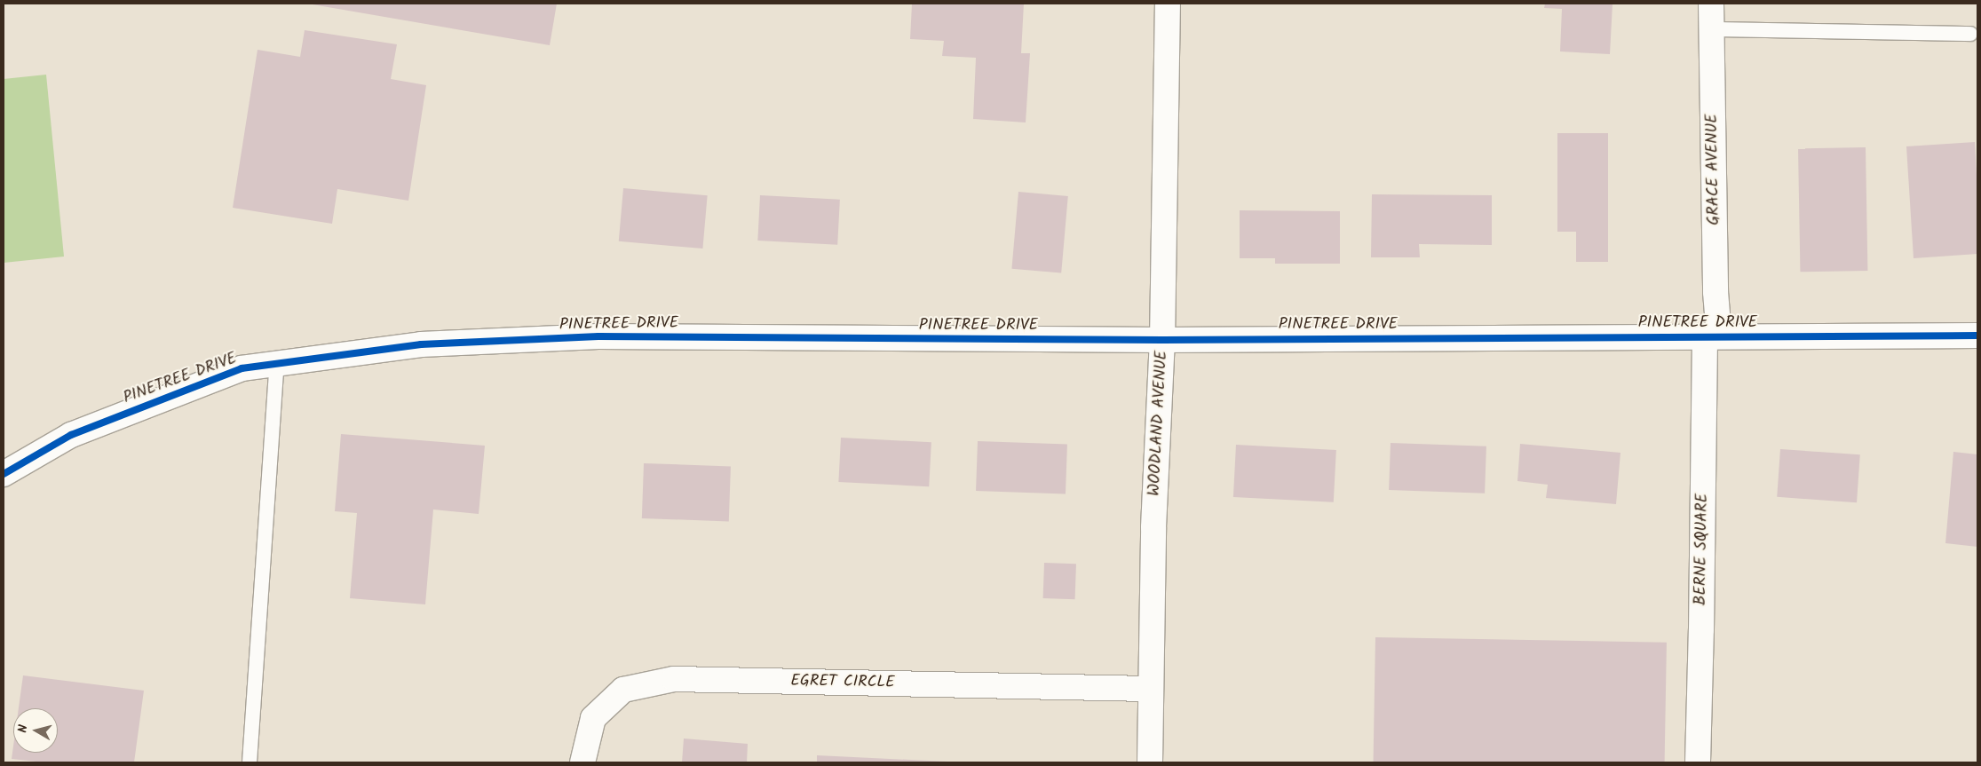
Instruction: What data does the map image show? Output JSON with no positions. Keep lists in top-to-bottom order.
{
  "streets": {
    "street": [
      "GRACE AVENUE",
      "PINETREE DRIVE",
      "WOODLAND AVENUE",
      "BERNE SQUARE",
      "EGRET CIRCLE"
    ]
  },
  "crossings": [
    ["GRACE AVENUE", "PINETREE DRIVE"],
    ["GRACE AVENUE", "BERNE SQUARE"],
    ["PINETREE DRIVE", "WOODLAND AVENUE"],
    ["PINETREE DRIVE", "BERNE SQUARE"],
    ["WOODLAND AVENUE", "EGRET CIRCLE"]
  ],
  "north": "left"
}
